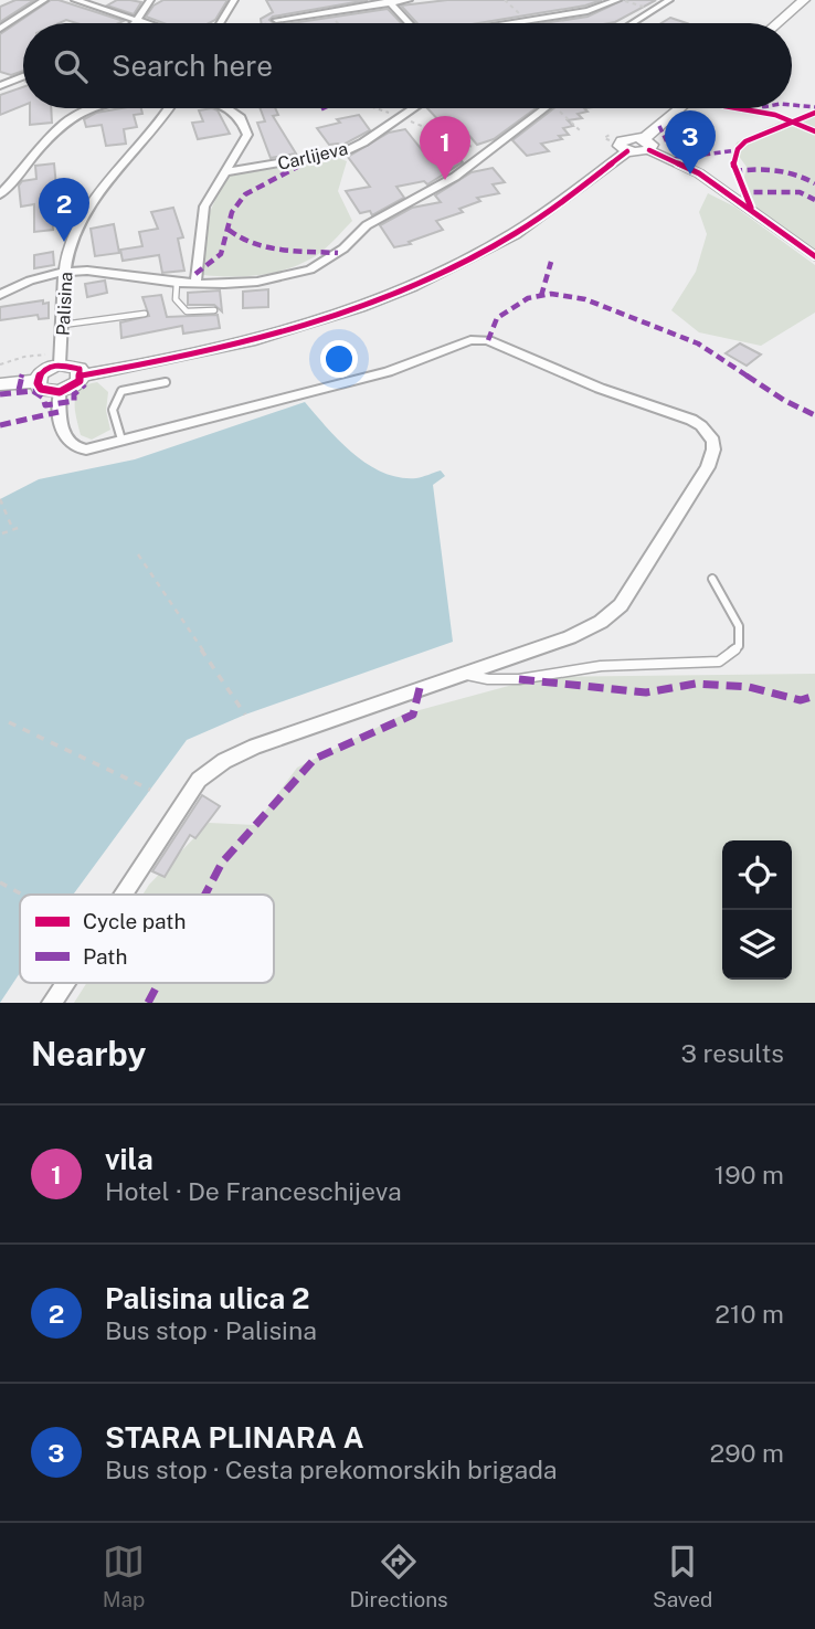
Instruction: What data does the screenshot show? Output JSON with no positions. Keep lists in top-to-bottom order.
{
  "streets": {
    "street": ["Carlijeva", "Palisina"]
  },
  "legend": ["Cycle path", "Path"],
  "page": {
    "search": "Search here",
    "pins": ["3", "1", "2"],
    "heading": ["Nearby", "3 results"],
    "list": [
      {
        "mark": "1",
        "name": "vila",
        "note": "Hotel · De Franceschijeva",
        "value": "190 m"
      },
      {
        "mark": "2",
        "name": "Palisina ulica 2",
        "note": "Bus stop · Palisina",
        "value": "210 m"
      },
      {
        "mark": "3",
        "name": "STARA PLINARA A",
        "note": "Bus stop · Cesta prekomorskih brigada",
        "value": "290 m"
      }
    ],
    "nav": ["Map", "Directions", "Saved"]
  }
}
